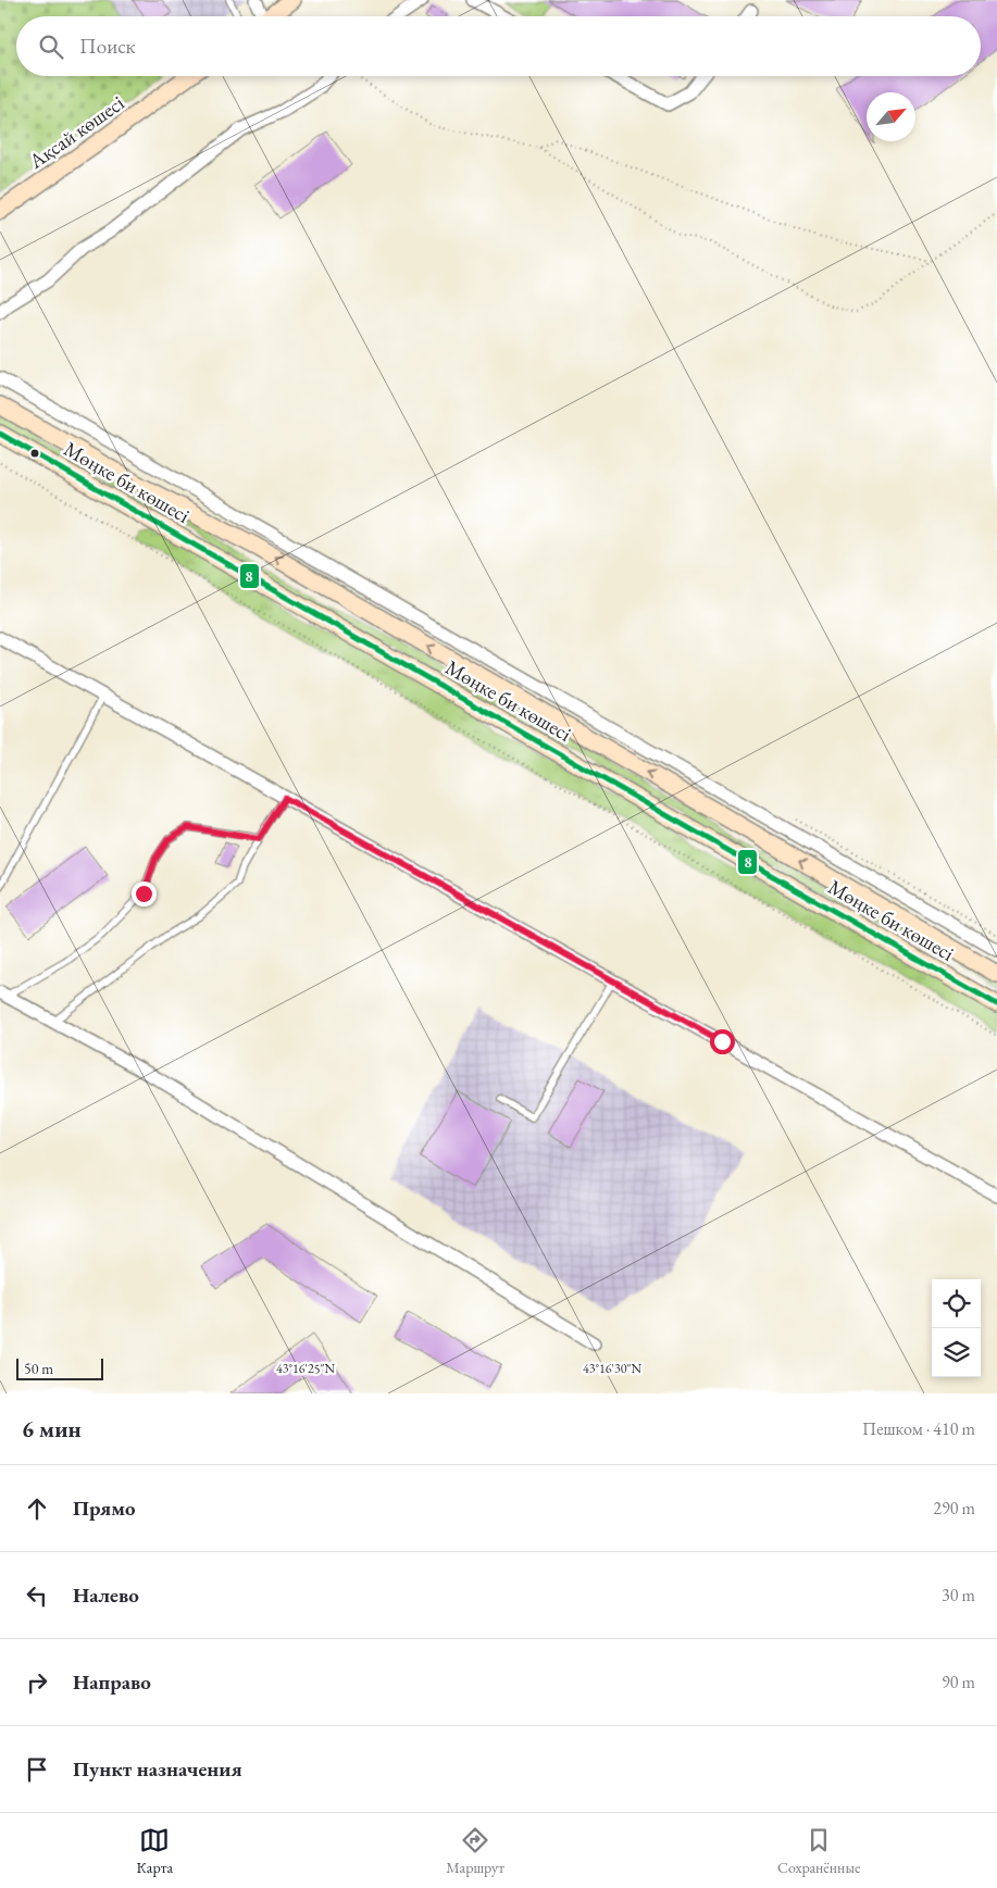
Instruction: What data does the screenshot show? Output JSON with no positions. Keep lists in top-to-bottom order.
{
  "streets": {
    "main road": ["Ақсай көшесі", "Мөңке би көшесі"]
  },
  "lines": ["transit line 8"],
  "scale_bar": "50 m",
  "north": "top right",
  "page": {
    "search": "Поиск",
    "scale": "50 m",
    "heading": ["6 мин", "Пешком · 410 m"],
    "list": [
      ["Прямо", "290 m"],
      ["Налево", "30 m"],
      ["Направо", "90 m"],
      "Пункт назначения"
    ],
    "nav": ["Карта", "Маршрут", "Сохранённые"]
  },
  "coordinates": ["43°16'25\"N", "43°16'30\"N"]
}
